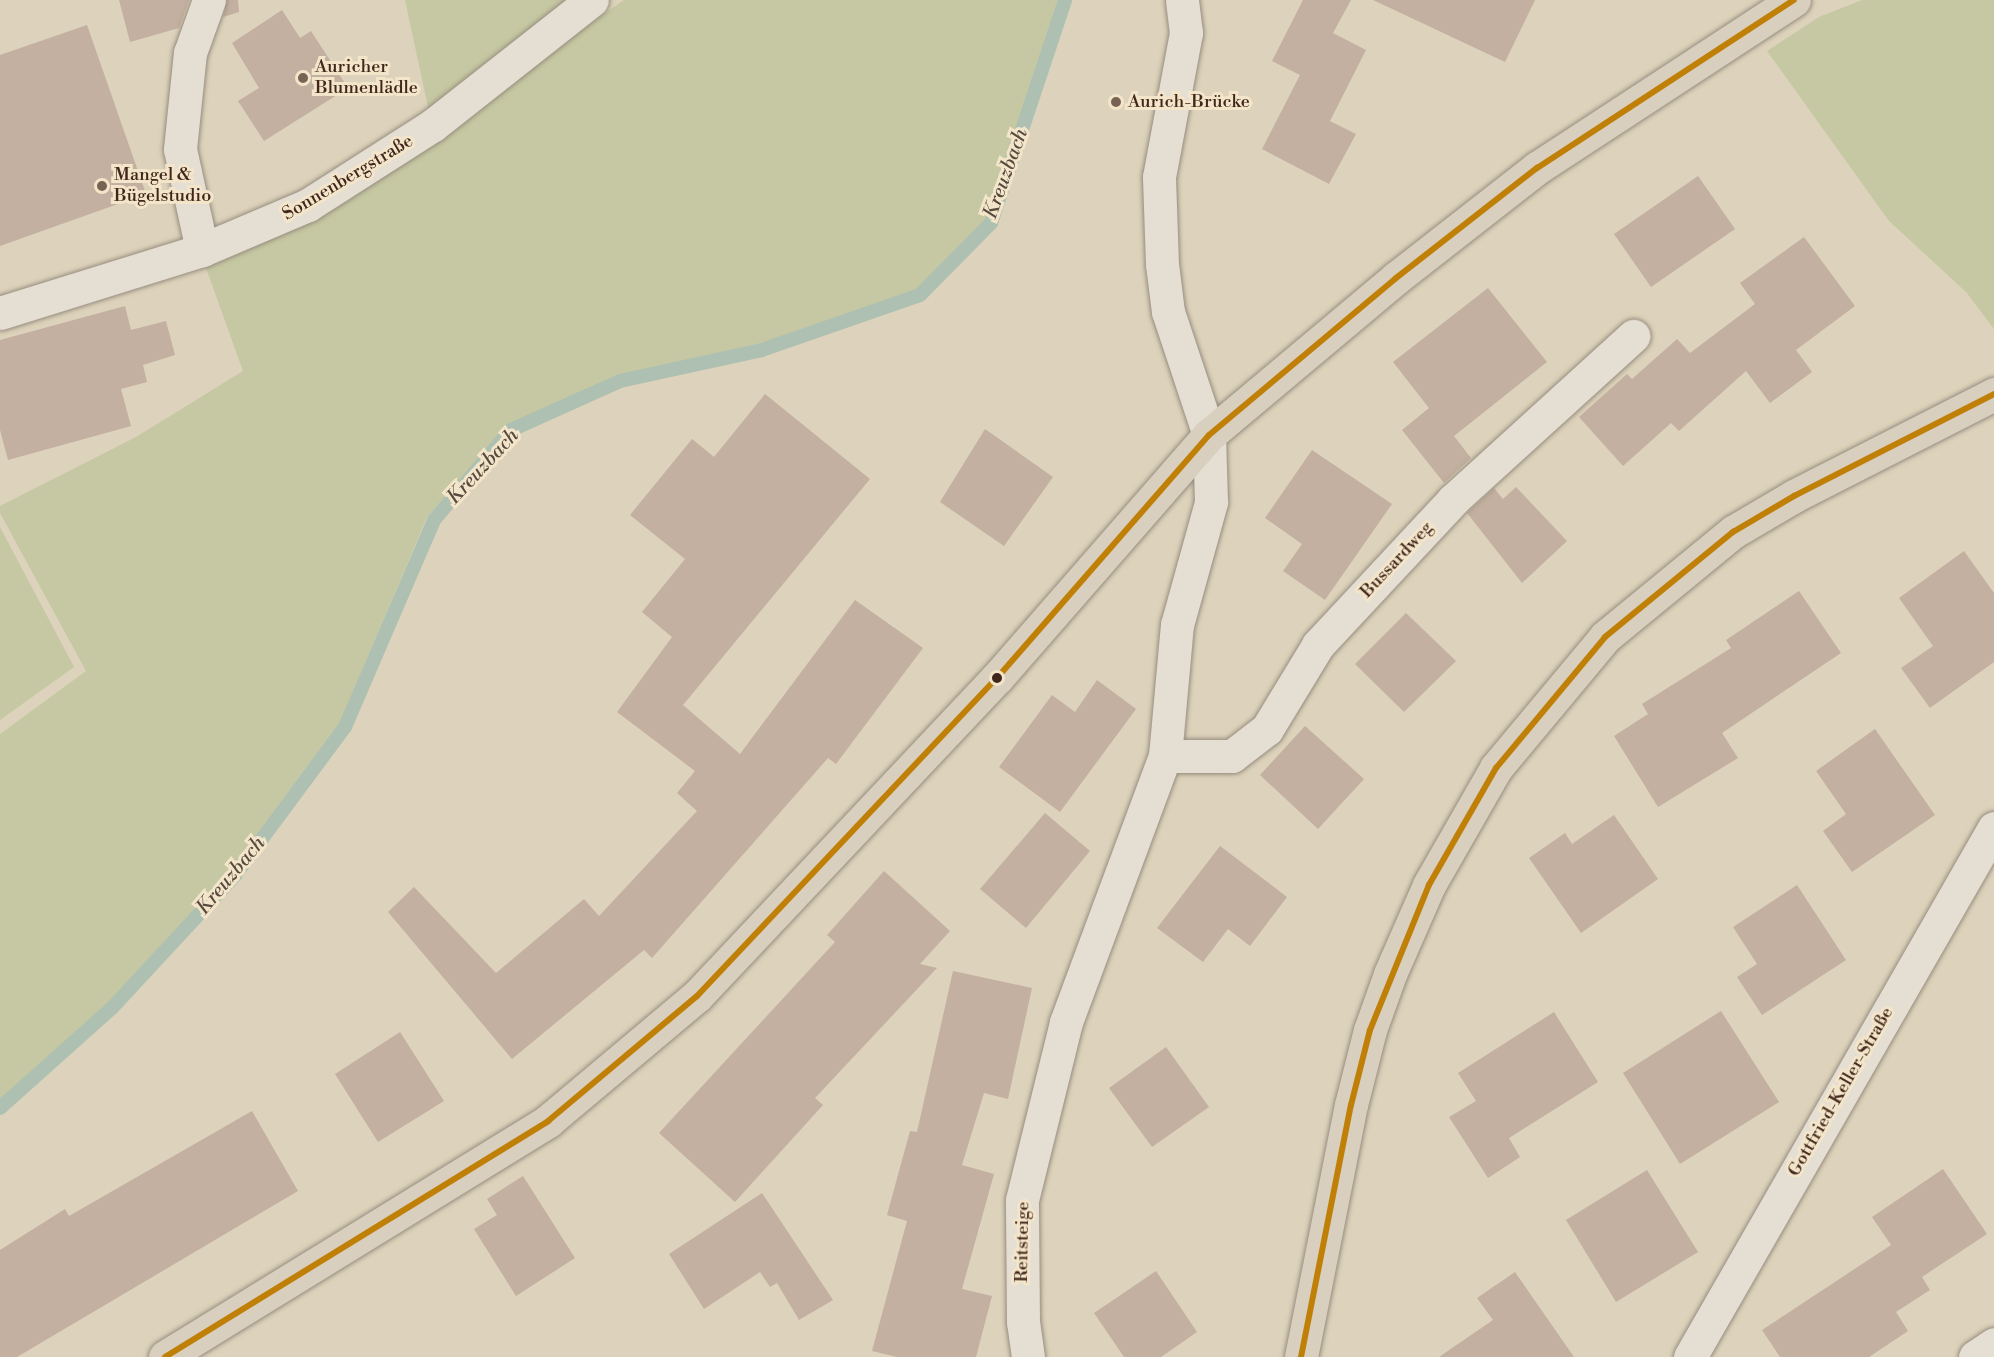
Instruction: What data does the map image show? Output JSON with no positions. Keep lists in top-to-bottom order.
{
  "streets": {
    "street": [
      "Sonnenbergstraße",
      "Bussardweg",
      "Gottfried-Keller-Straße",
      "Reitsteige"
    ]
  },
  "crossings": [
    ["Bussardweg", "Reitsteige"]
  ],
  "water": ["Kreuzbach"],
  "places": ["Auricher Blumenlädle", "Aurich-Brücke", "Mangel & Bügelstudio"]
}
